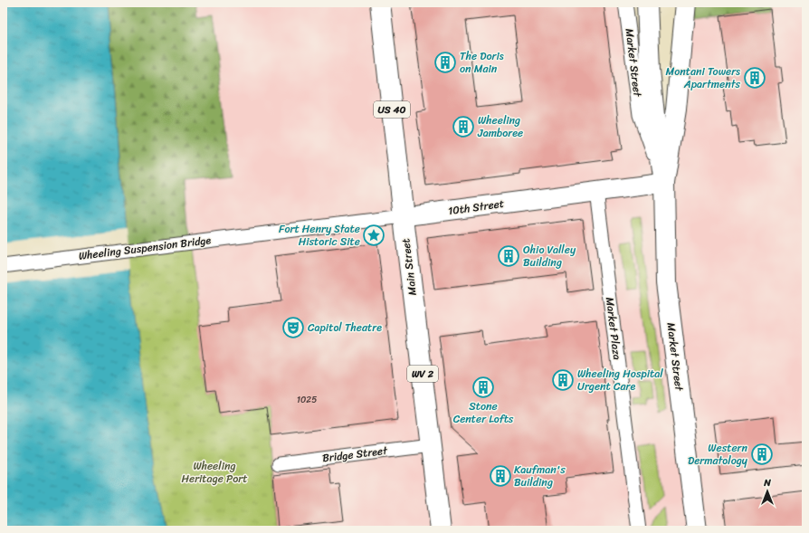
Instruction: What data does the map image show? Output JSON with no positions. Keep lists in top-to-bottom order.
{
  "streets": {
    "main road": [
      "Market Street",
      "US 40",
      "10th Street",
      "Main Street",
      "WV 2"
    ],
    "street": ["Wheeling Suspension Bridge", "Market Plaza", "Bridge Street"]
  },
  "crossings": [
    ["Market Street", "10th Street"],
    ["10th Street", "Wheeling Suspension Bridge"],
    ["10th Street", "Main Street"],
    ["10th Street", "Market Plaza"],
    ["Main Street", "Bridge Street"]
  ],
  "parks": ["Wheeling Heritage Port"],
  "places": {
    "building": [
      "The Doris on Main",
      "Montani Towers Apartments",
      "Wheeling Jamboree",
      "Ohio Valley Building",
      "Wheeling Hospital Urgent Care",
      "Stone Center Lofts",
      "Western Dermatology",
      "Kaufman's Building"
    ],
    "place": ["Fort Henry State Historic Site"],
    "theatre": ["Capitol Theatre"]
  },
  "house_numbers": ["1025"],
  "north": "top"
}
